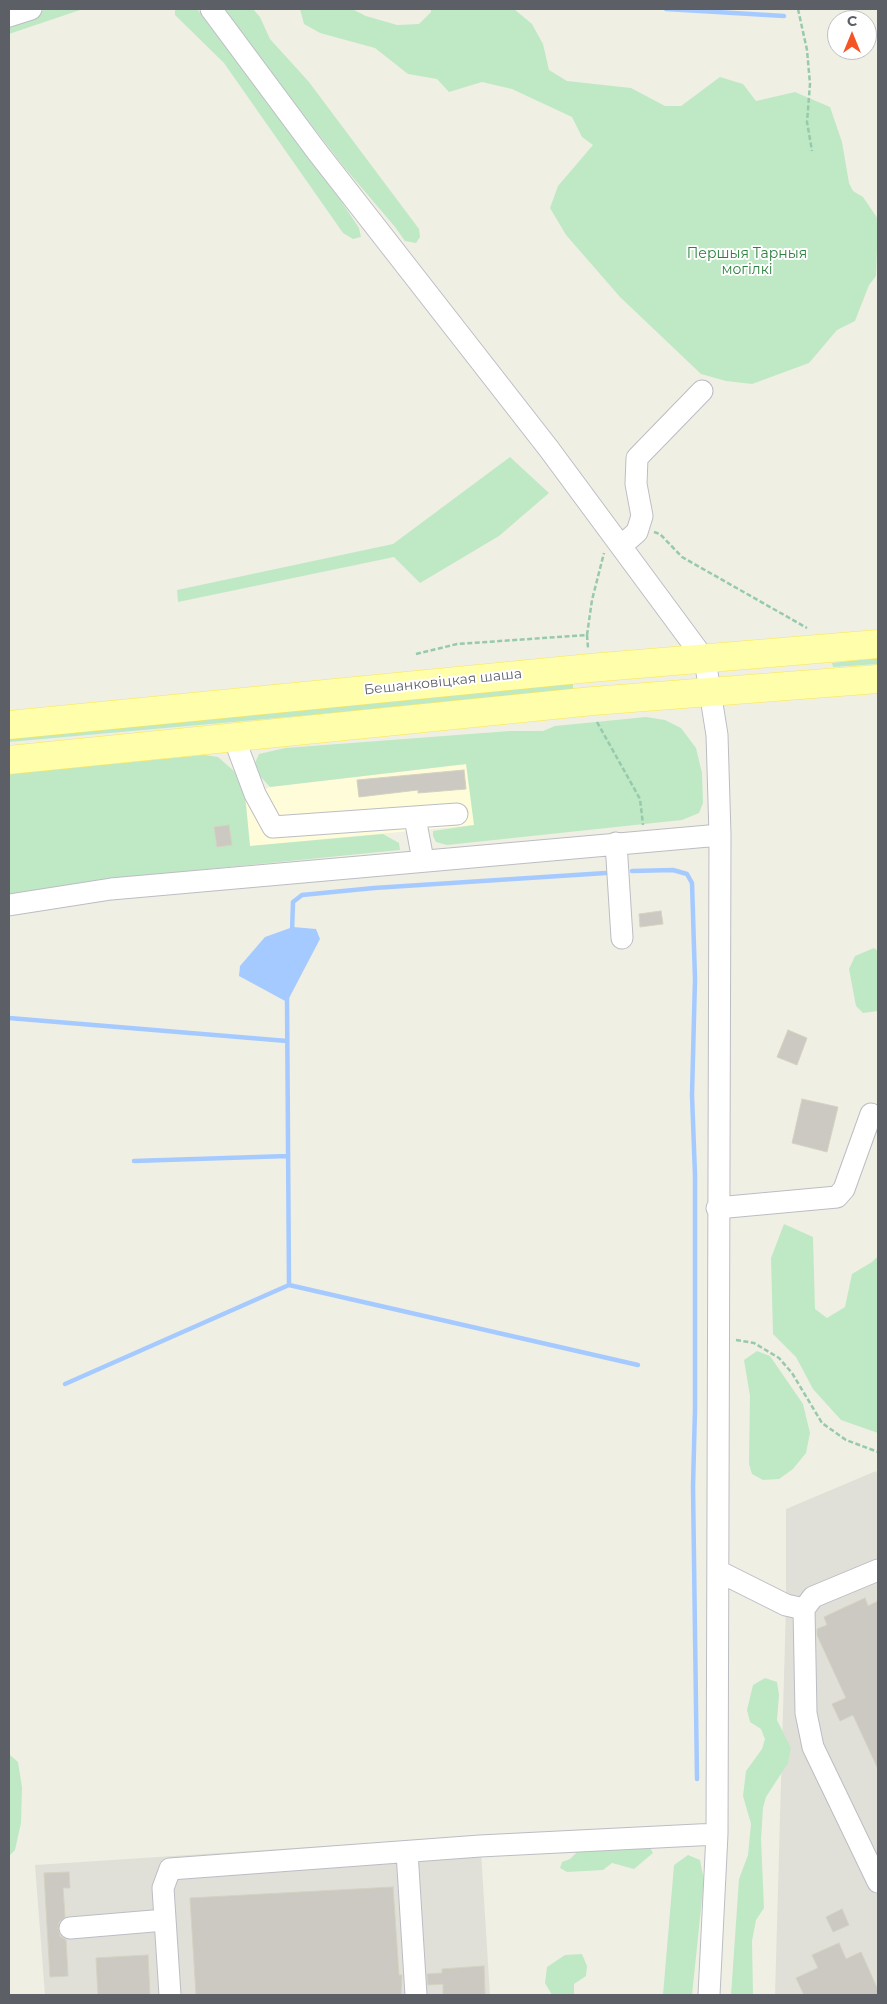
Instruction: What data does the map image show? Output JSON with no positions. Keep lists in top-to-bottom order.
{
  "streets": {
    "main road": ["Бешанковіцкая шаша"]
  },
  "parks": ["Першыя Тарныя могілкі"],
  "north": "top"
}
